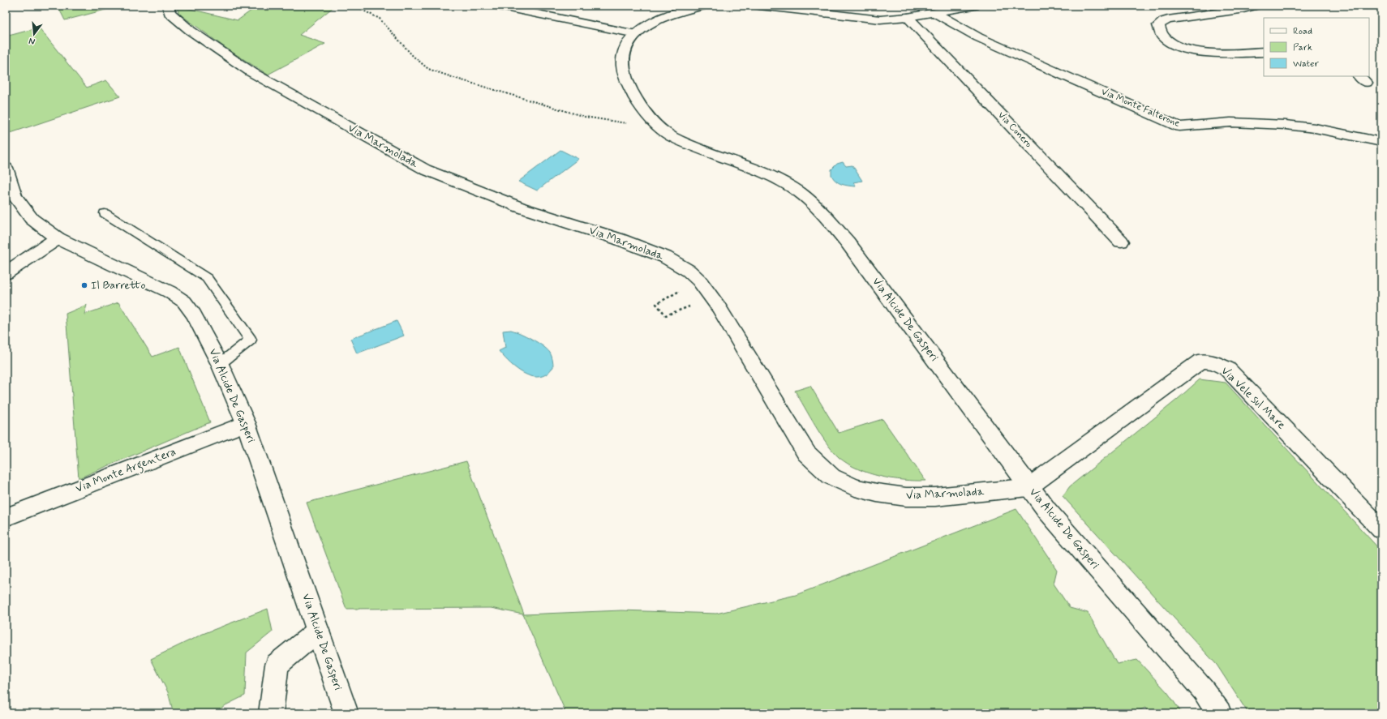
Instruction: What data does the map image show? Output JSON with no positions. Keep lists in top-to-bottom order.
{
  "streets": {
    "street": [
      "Via Monte Falterone",
      "Via Conero",
      "Via Marmolada",
      "Via Alcide De Gasperi",
      "Via Vele sul Mare",
      "Via Monte Argentera"
    ]
  },
  "crossings": [
    ["Via Marmolada", "Via Alcide De Gasperi"],
    ["Via Marmolada", "Via Vele sul Mare"],
    ["Via Alcide De Gasperi", "Via Vele sul Mare"],
    ["Via Alcide De Gasperi", "Via Monte Argentera"]
  ],
  "places": ["Il Barretto"],
  "legend": ["Road", "Park", "Water"],
  "north": "bottom"
}
